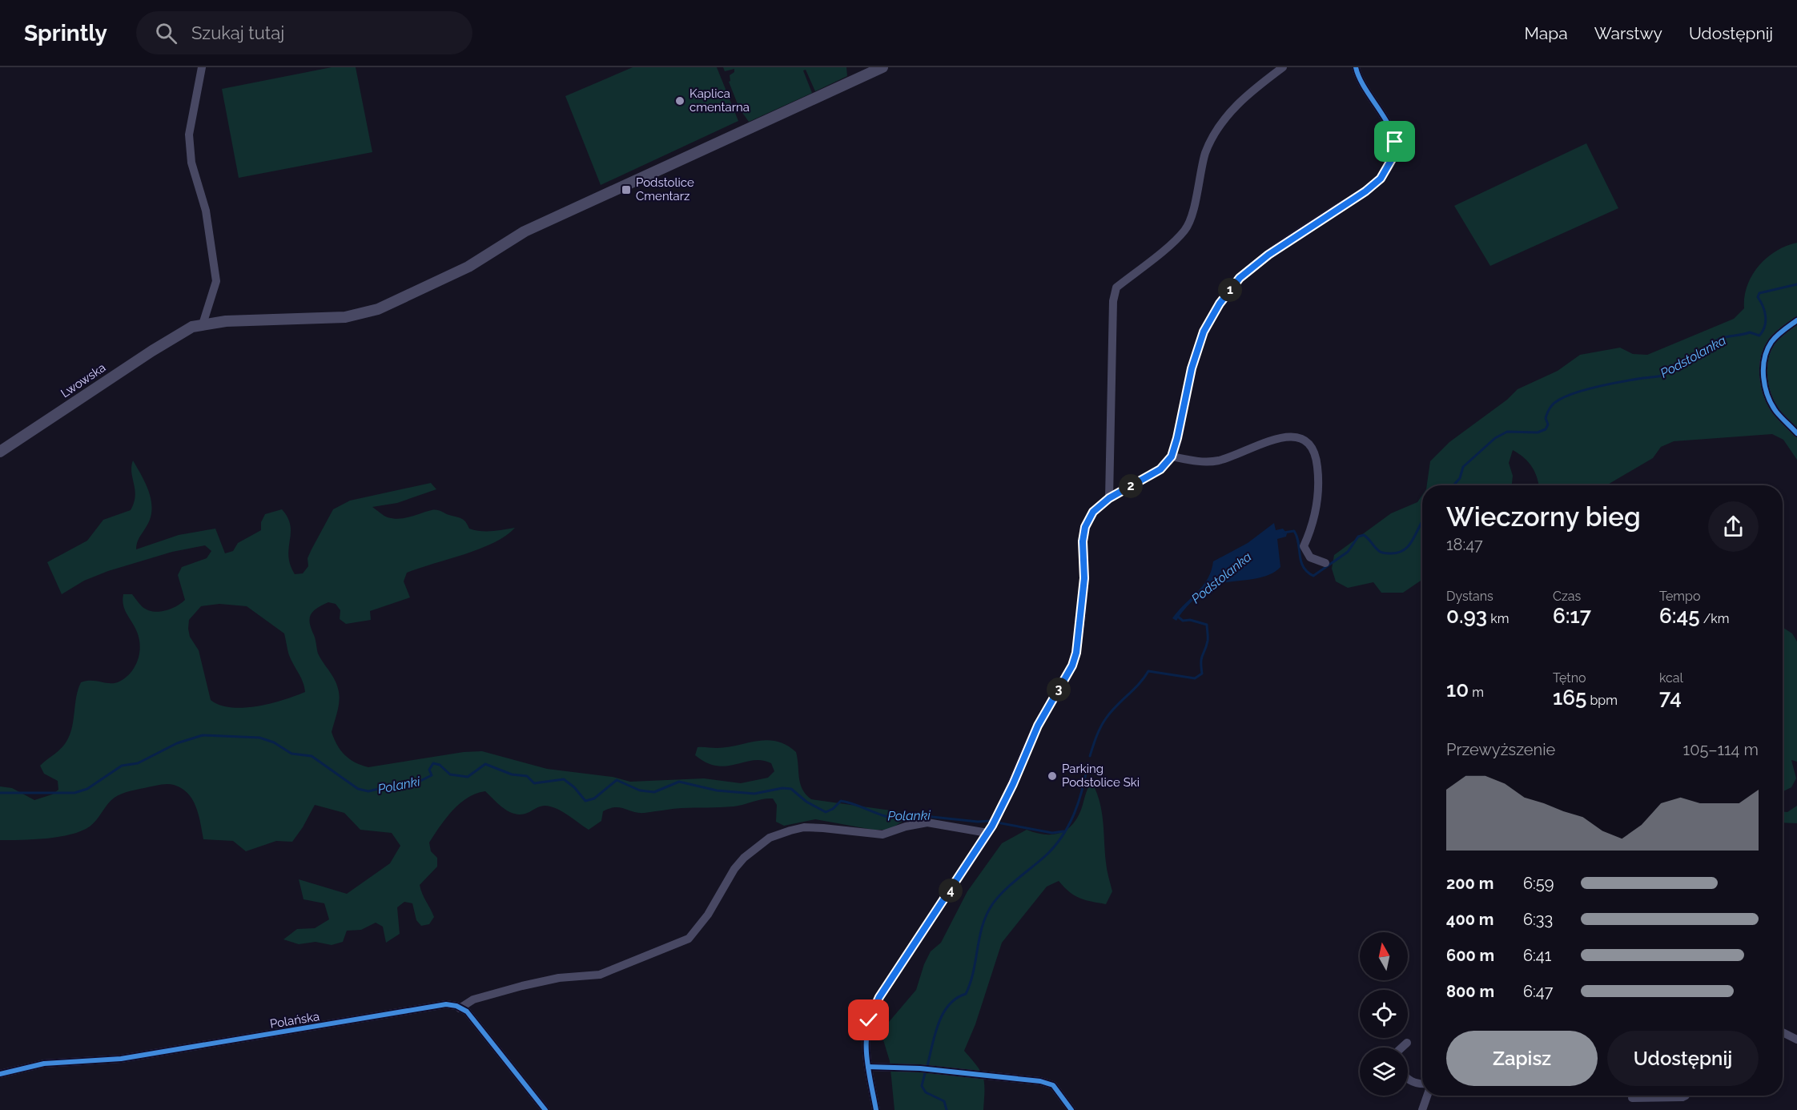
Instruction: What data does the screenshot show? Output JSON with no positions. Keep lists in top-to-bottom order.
{
  "streets": {
    "street": ["Lwowska", "Polańska"]
  },
  "water": ["Podstolanka", "Polanki"],
  "places": {
    "other": ["Kaplica cmentarna", "Parking Podstolice Ski"],
    "transit": ["Podstolice Cmentarz"]
  },
  "north": "top",
  "page": {
    "header": "Sprintly",
    "search": "Szukaj tutaj",
    "nav": ["Mapa", "Warstwy", "Udostępnij"],
    "pins": [
      "1",
      "2",
      "3",
      "4"
    ],
    "heading": ["Wieczorny bieg", "18:47"],
    "stats": [
      ["Dystans", "0.93 km"],
      ["Czas", "6:17"],
      ["Tempo", "6:45 /km"],
      ["10 m"],
      ["Tętno", "165 bpm"],
      ["kcal", "74"]
    ],
    "chart": ["Przewyższenie", "105–114 m"],
    "list": [
      {
        "name": "200 m",
        "note": "6:59"
      },
      {
        "name": "400 m",
        "note": "6:33"
      },
      {
        "name": "600 m",
        "note": "6:41"
      },
      {
        "name": "800 m",
        "note": "6:47"
      }
    ],
    "buttons": ["Zapisz", "Udostępnij"]
  }
}
